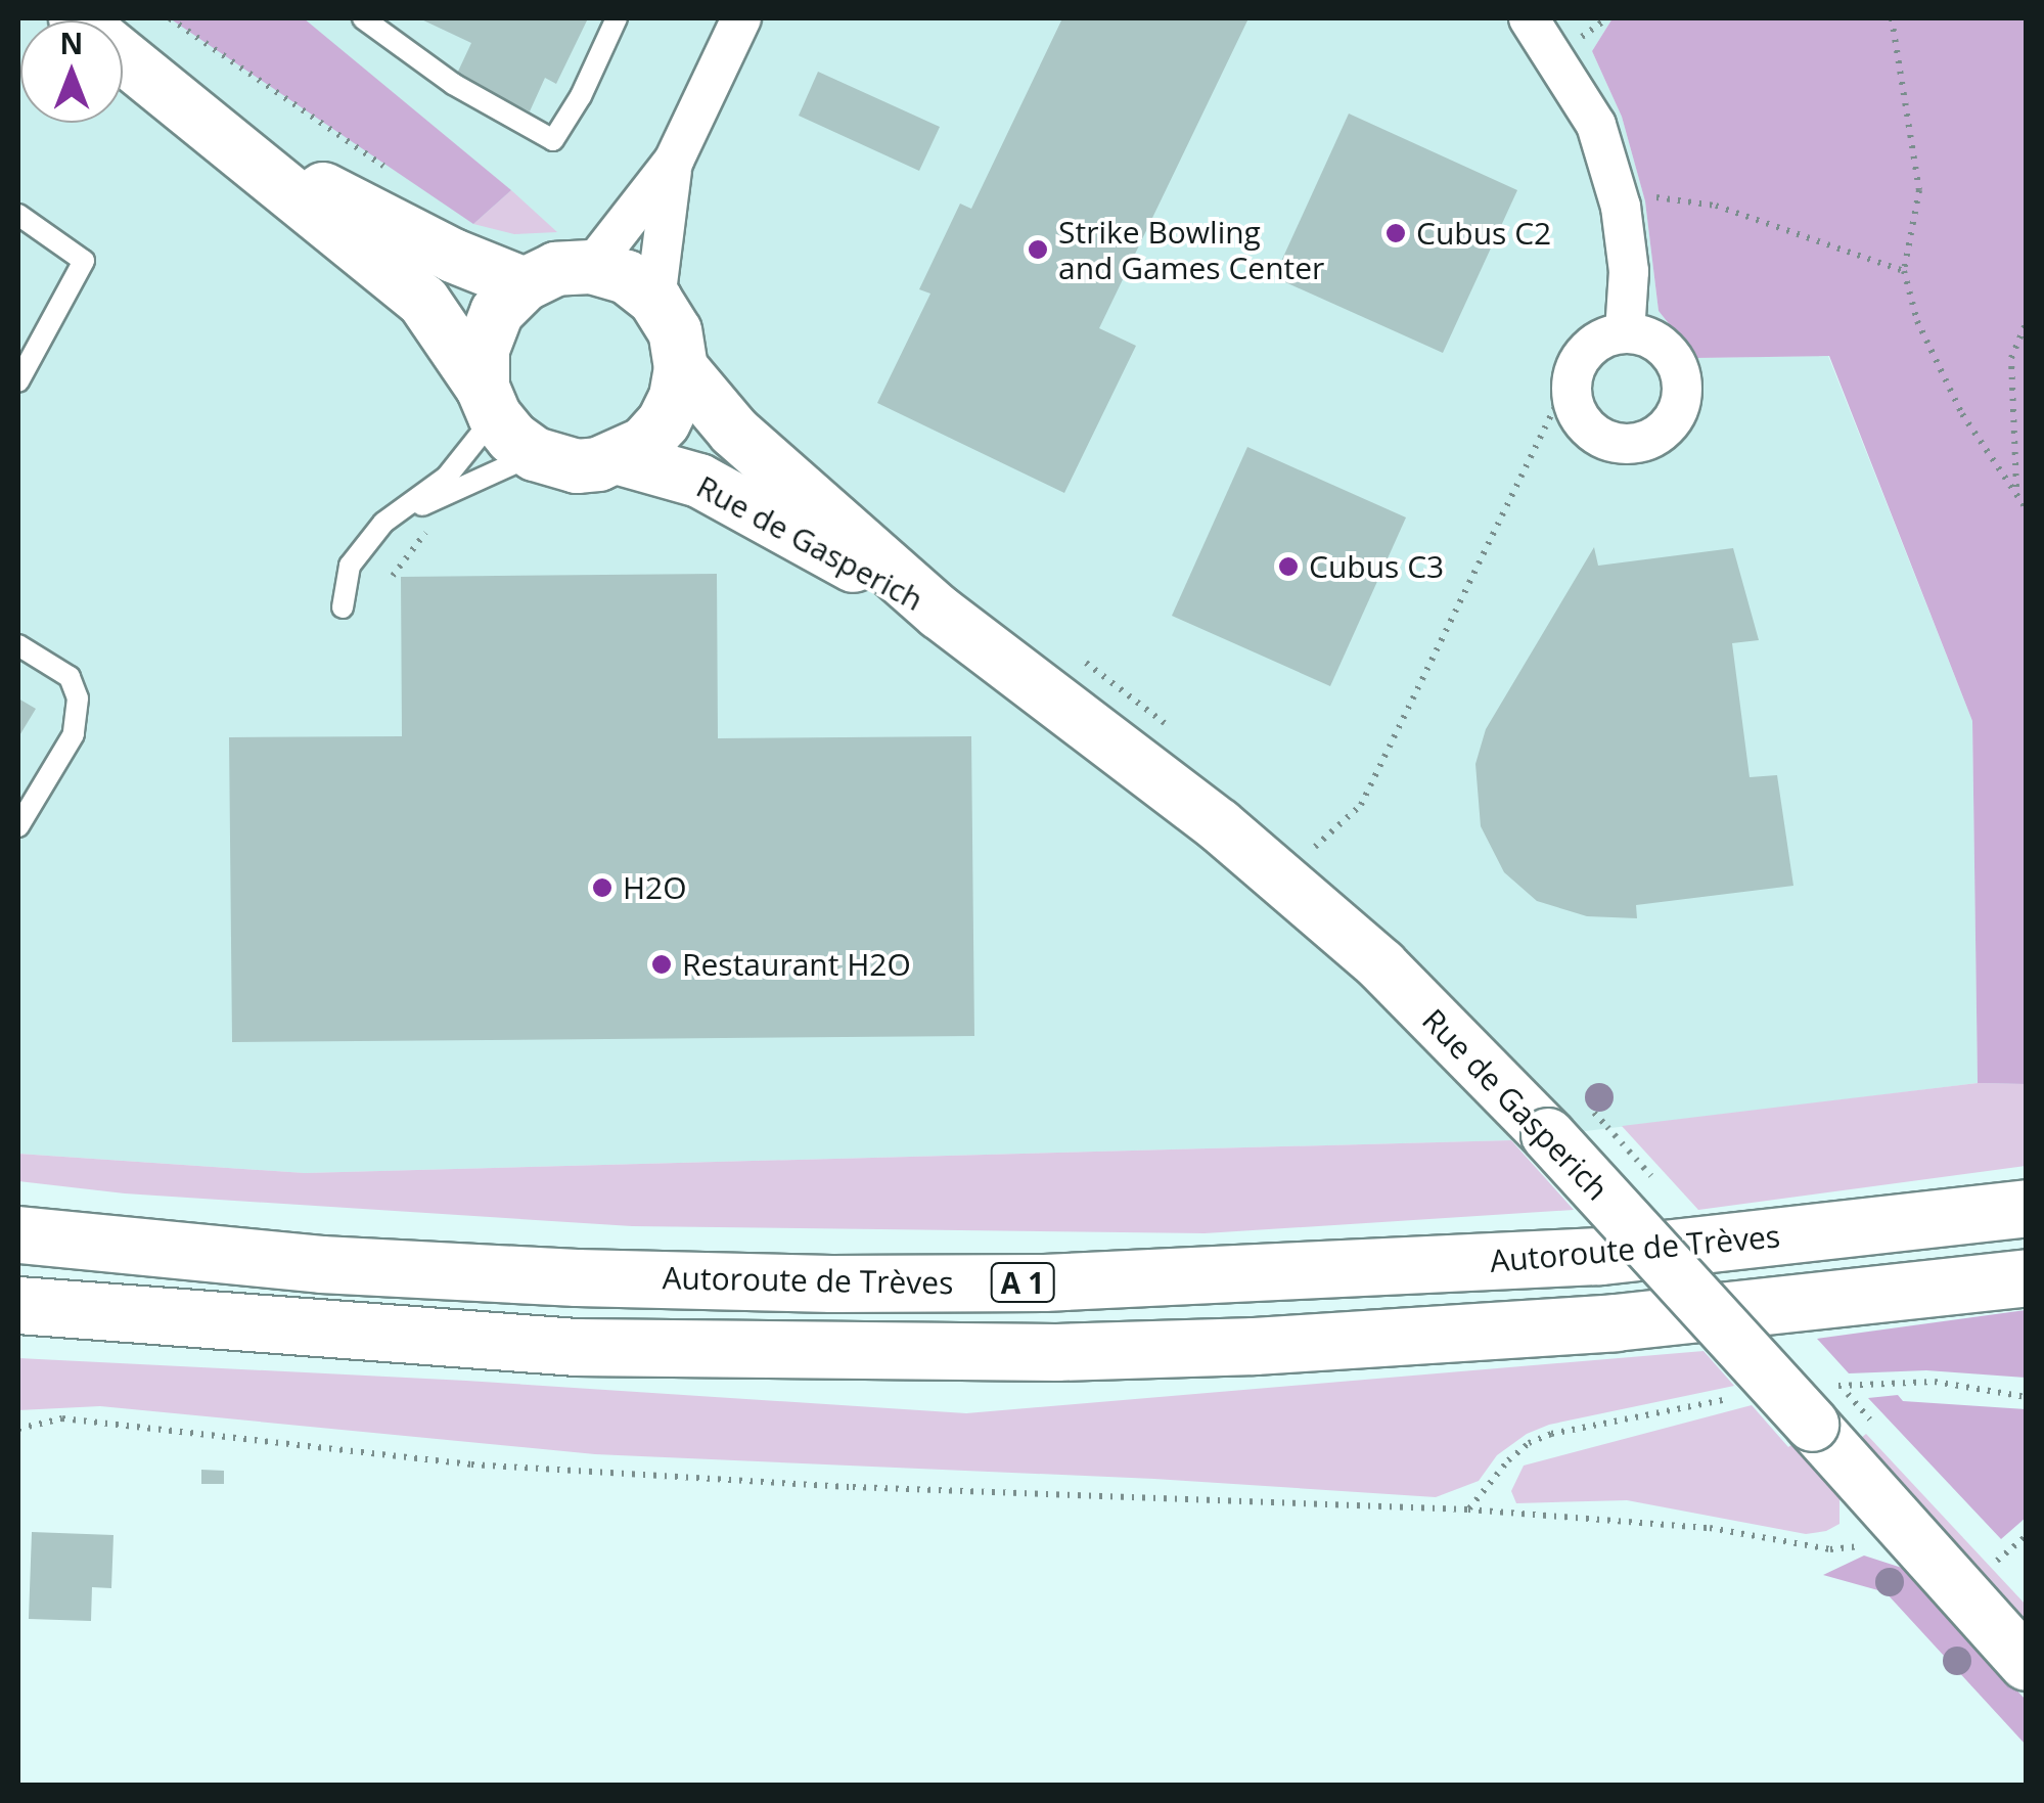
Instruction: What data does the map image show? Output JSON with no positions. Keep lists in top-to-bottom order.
{
  "streets": {
    "highway": ["Autoroute de Trèves", "A 1"],
    "main road": ["Rue de Gasperich"]
  },
  "places": [
    "Cubus C2",
    "Strike Bowling and Games Center",
    "Cubus C3",
    "H2O",
    "Restaurant H2O"
  ],
  "north": "top"
}
